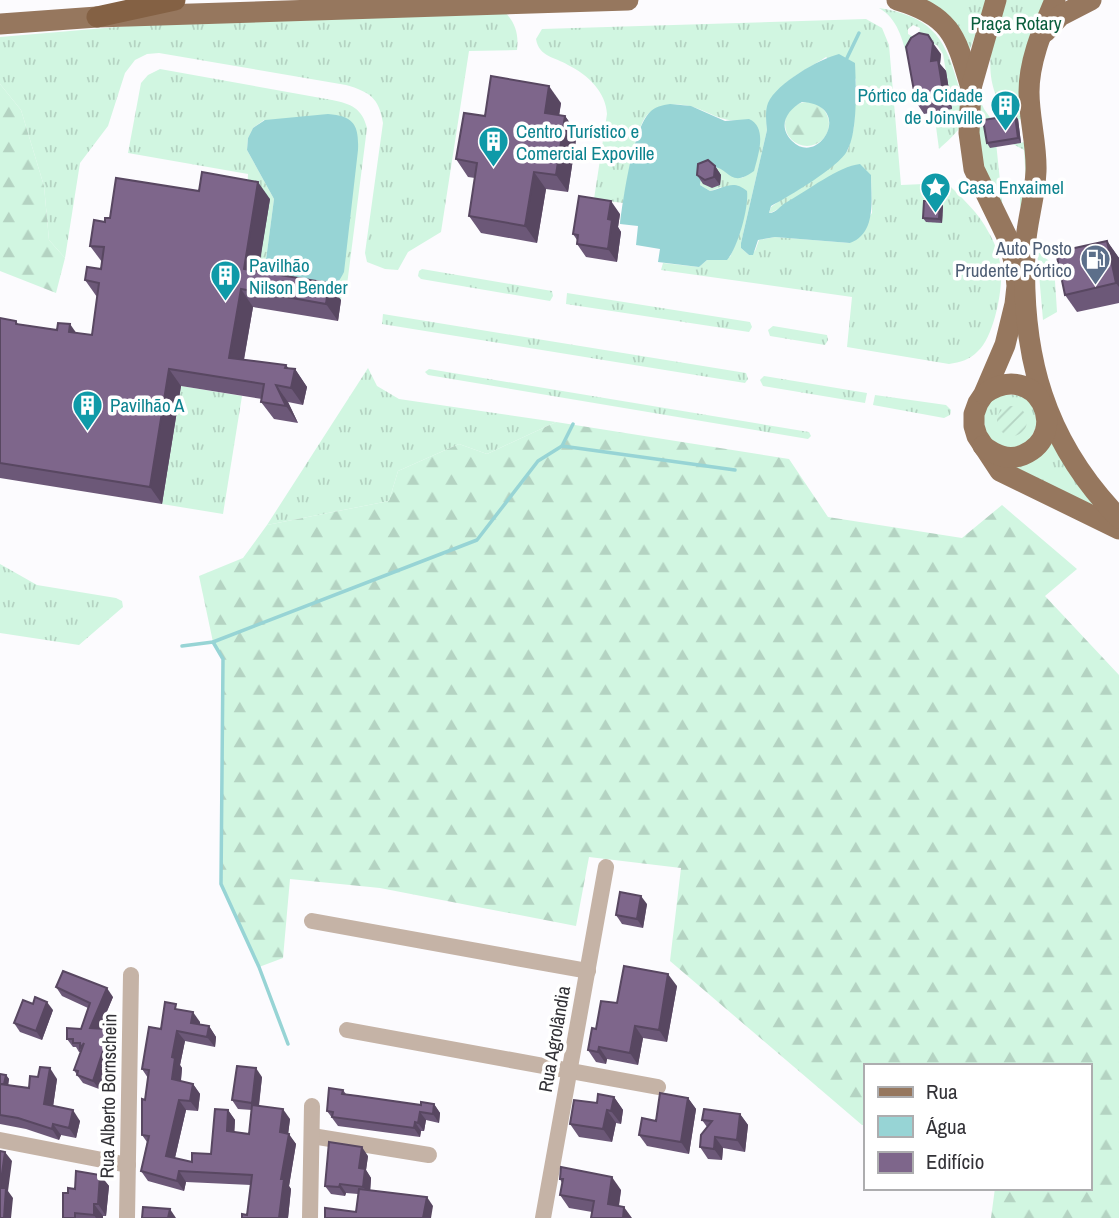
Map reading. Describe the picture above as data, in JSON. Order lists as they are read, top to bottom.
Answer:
{
  "streets": {
    "street": ["Rua Agrolândia", "Rua Alberto Bornschein"]
  },
  "parks": ["Praça Rotary"],
  "places": {
    "building": [
      "Pórtico da Cidade de Joinville",
      "Centro Turístico e Comercial Expoville",
      "Pavilhão Nilson Bender",
      "Pavilhão A"
    ],
    "place": ["Casa Enxaimel"],
    "fuel station": ["Auto Posto Prudente Pórtico"]
  },
  "legend": ["Rua", "Água", "Edifício"]
}
